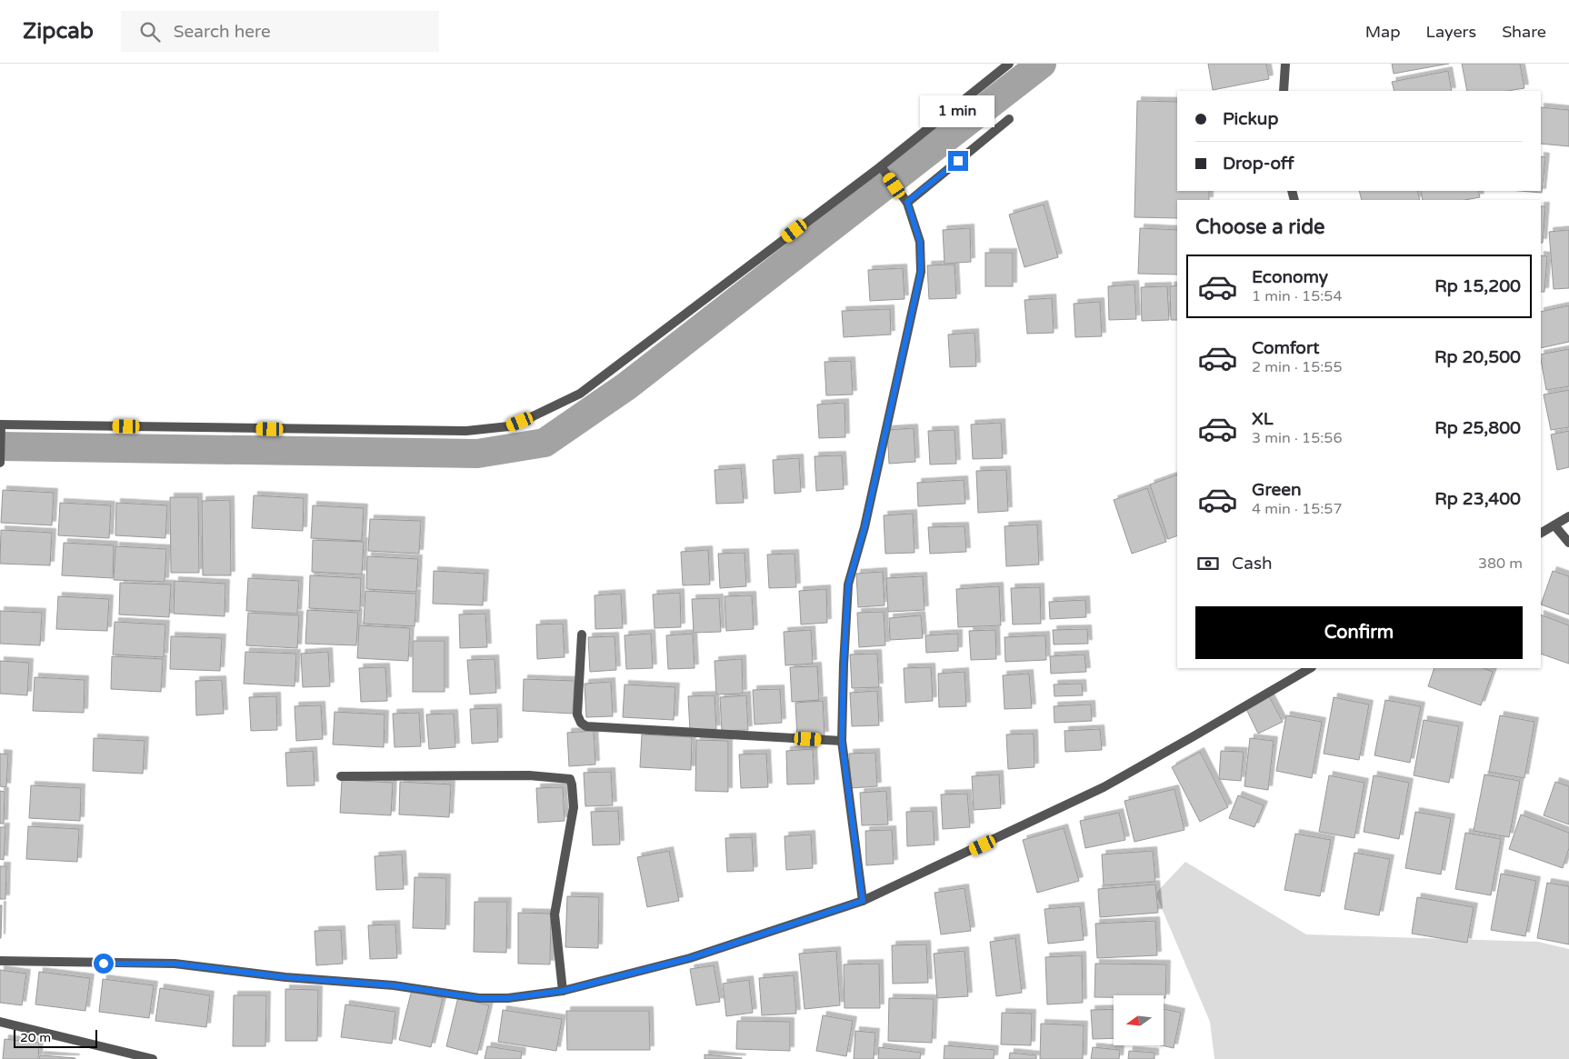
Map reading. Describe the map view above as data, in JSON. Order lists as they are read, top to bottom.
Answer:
{
  "scale_bar": "20 m",
  "north": "left",
  "page": {
    "header": "Zipcab",
    "search": "Search here",
    "nav": ["Map", "Layers", "Share"],
    "banner": ["Pickup", "Drop-off"],
    "bubble": "1 min",
    "heading": "Choose a ride",
    "list": [
      {
        "name": "Economy",
        "note": "1 min · 15:54",
        "value": "Rp 15,200"
      },
      {
        "name": "Comfort",
        "note": "2 min · 15:55",
        "value": "Rp 20,500"
      },
      {
        "name": "XL",
        "note": "3 min · 15:56",
        "value": "Rp 25,800"
      },
      {
        "name": "Green",
        "note": "4 min · 15:57",
        "value": "Rp 23,400"
      }
    ],
    "pay": ["Cash", "380 m"],
    "buttons": "Confirm",
    "scale": "20 m"
  }
}
